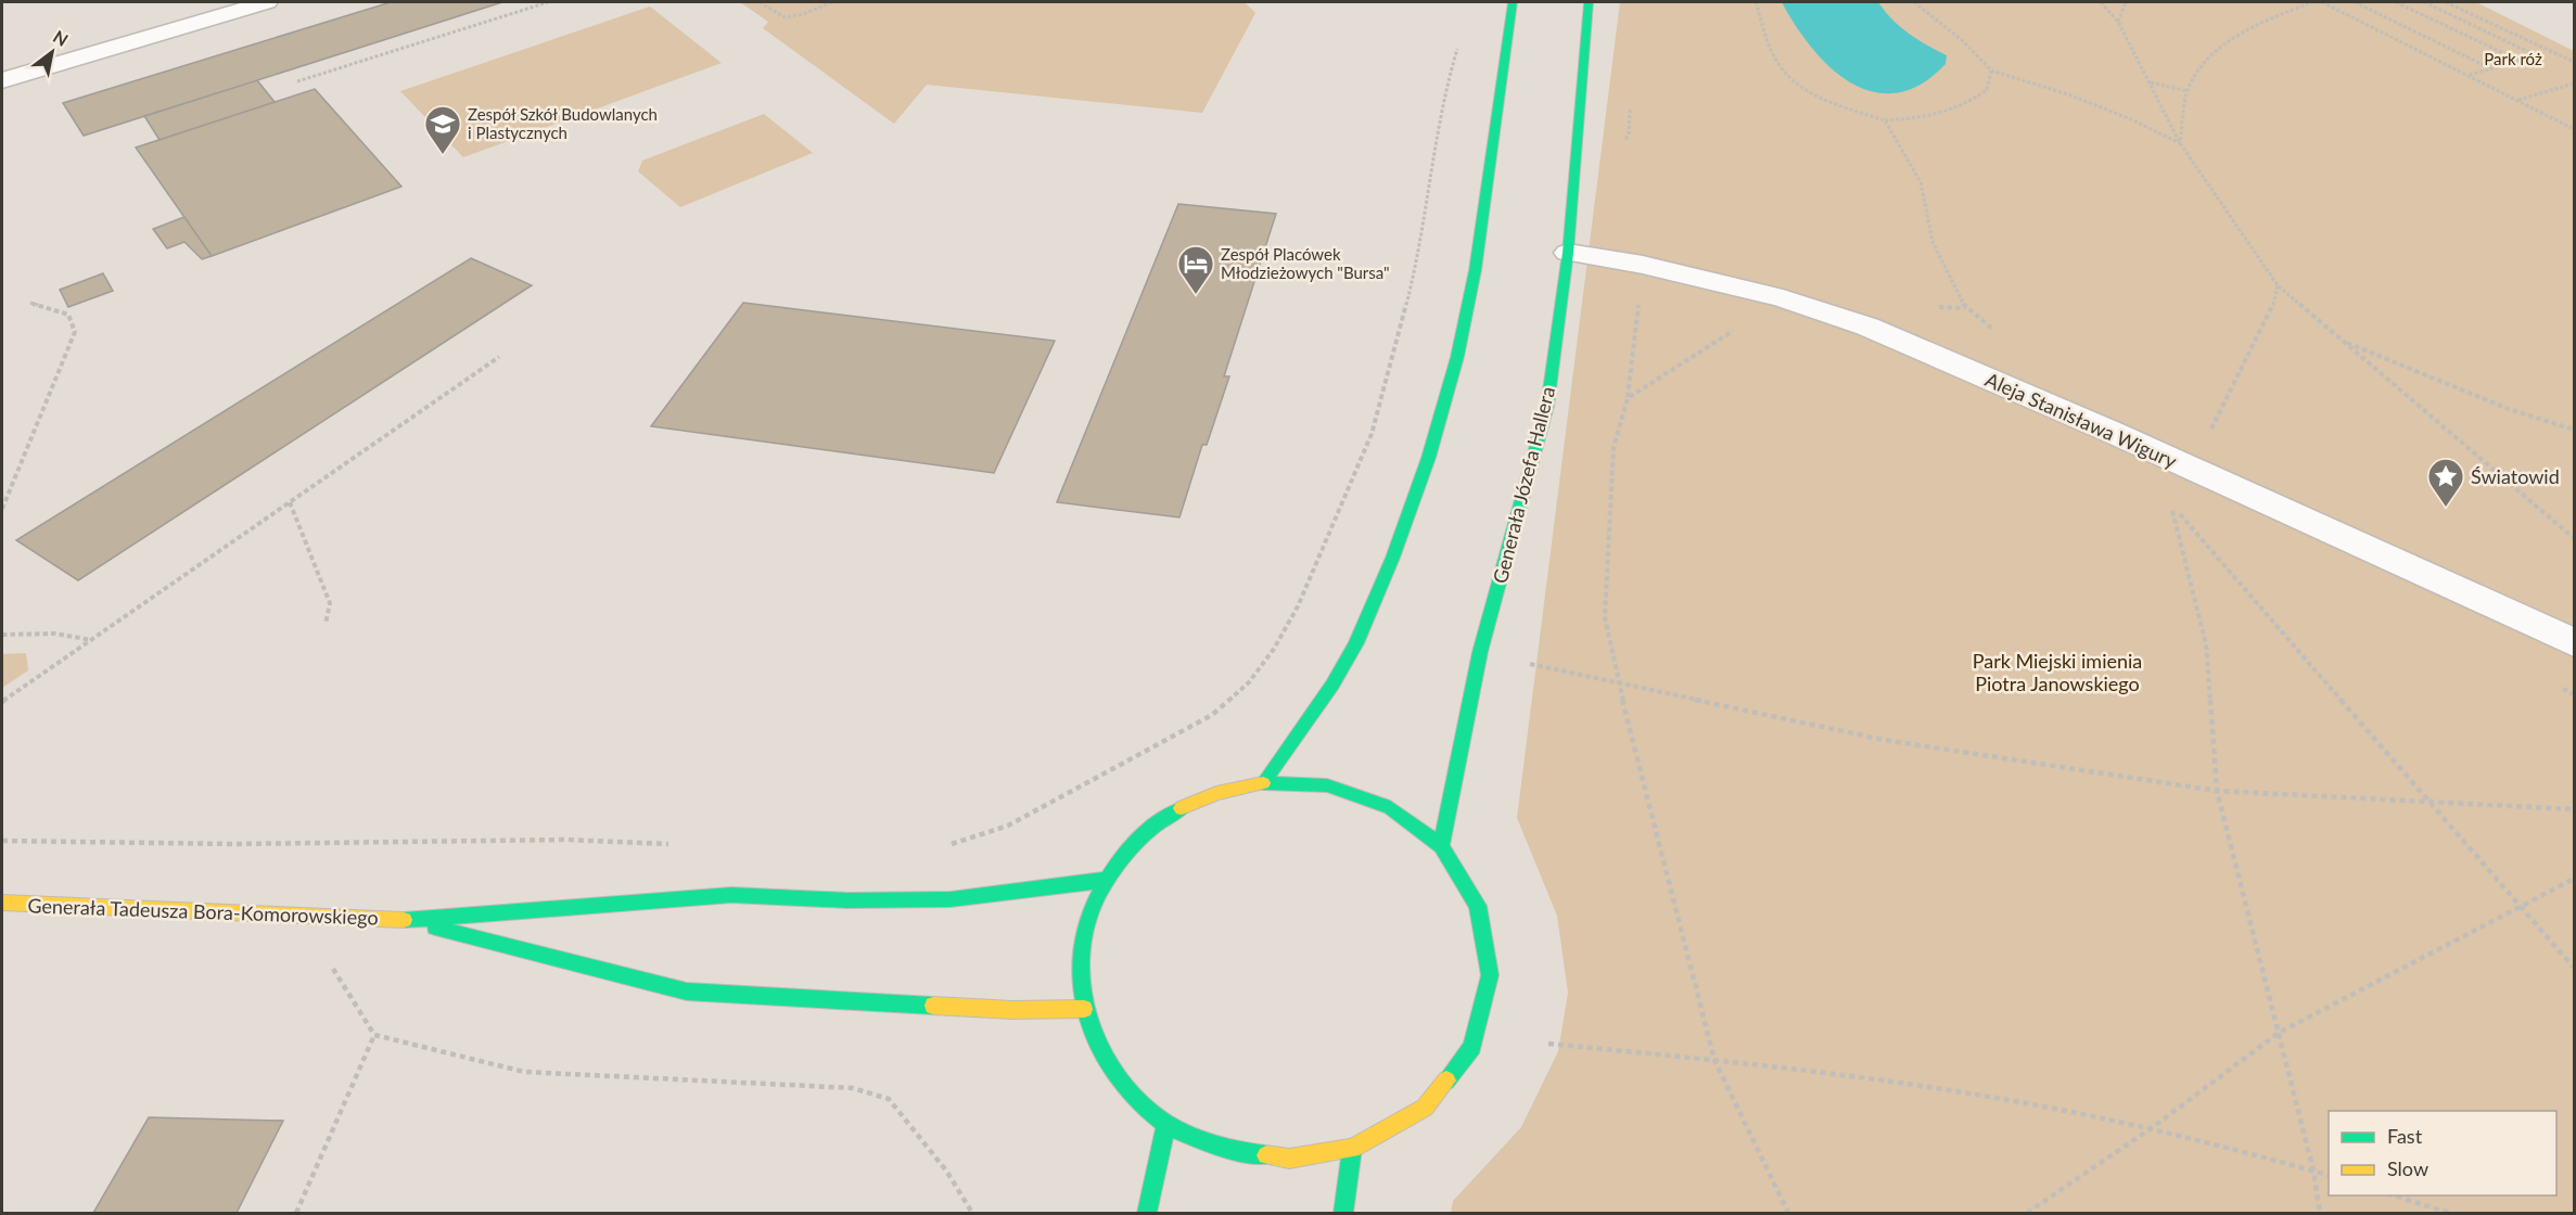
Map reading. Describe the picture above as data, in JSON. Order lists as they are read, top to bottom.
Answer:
{
  "streets": {
    "main road": ["Generała Józefa Hallera", "Generała Tadeusza Bora-Komorowskiego"],
    "street": ["Aleja Stanisława Wigury"]
  },
  "crossings": [
    ["Aleja Stanisława Wigury", "Generała Józefa Hallera"]
  ],
  "parks": ["Park róż", "Park Miejski imienia Piotra Janowskiego"],
  "places": {
    "school or university": ["Zespół Szkół Budowlanych i Plastycznych"],
    "hotel": ["Zespół Placówek Młodzieżowych \"Bursa\""],
    "place": ["Światowid"]
  },
  "legend": ["Fast", "Slow"],
  "north": "top right"
}
